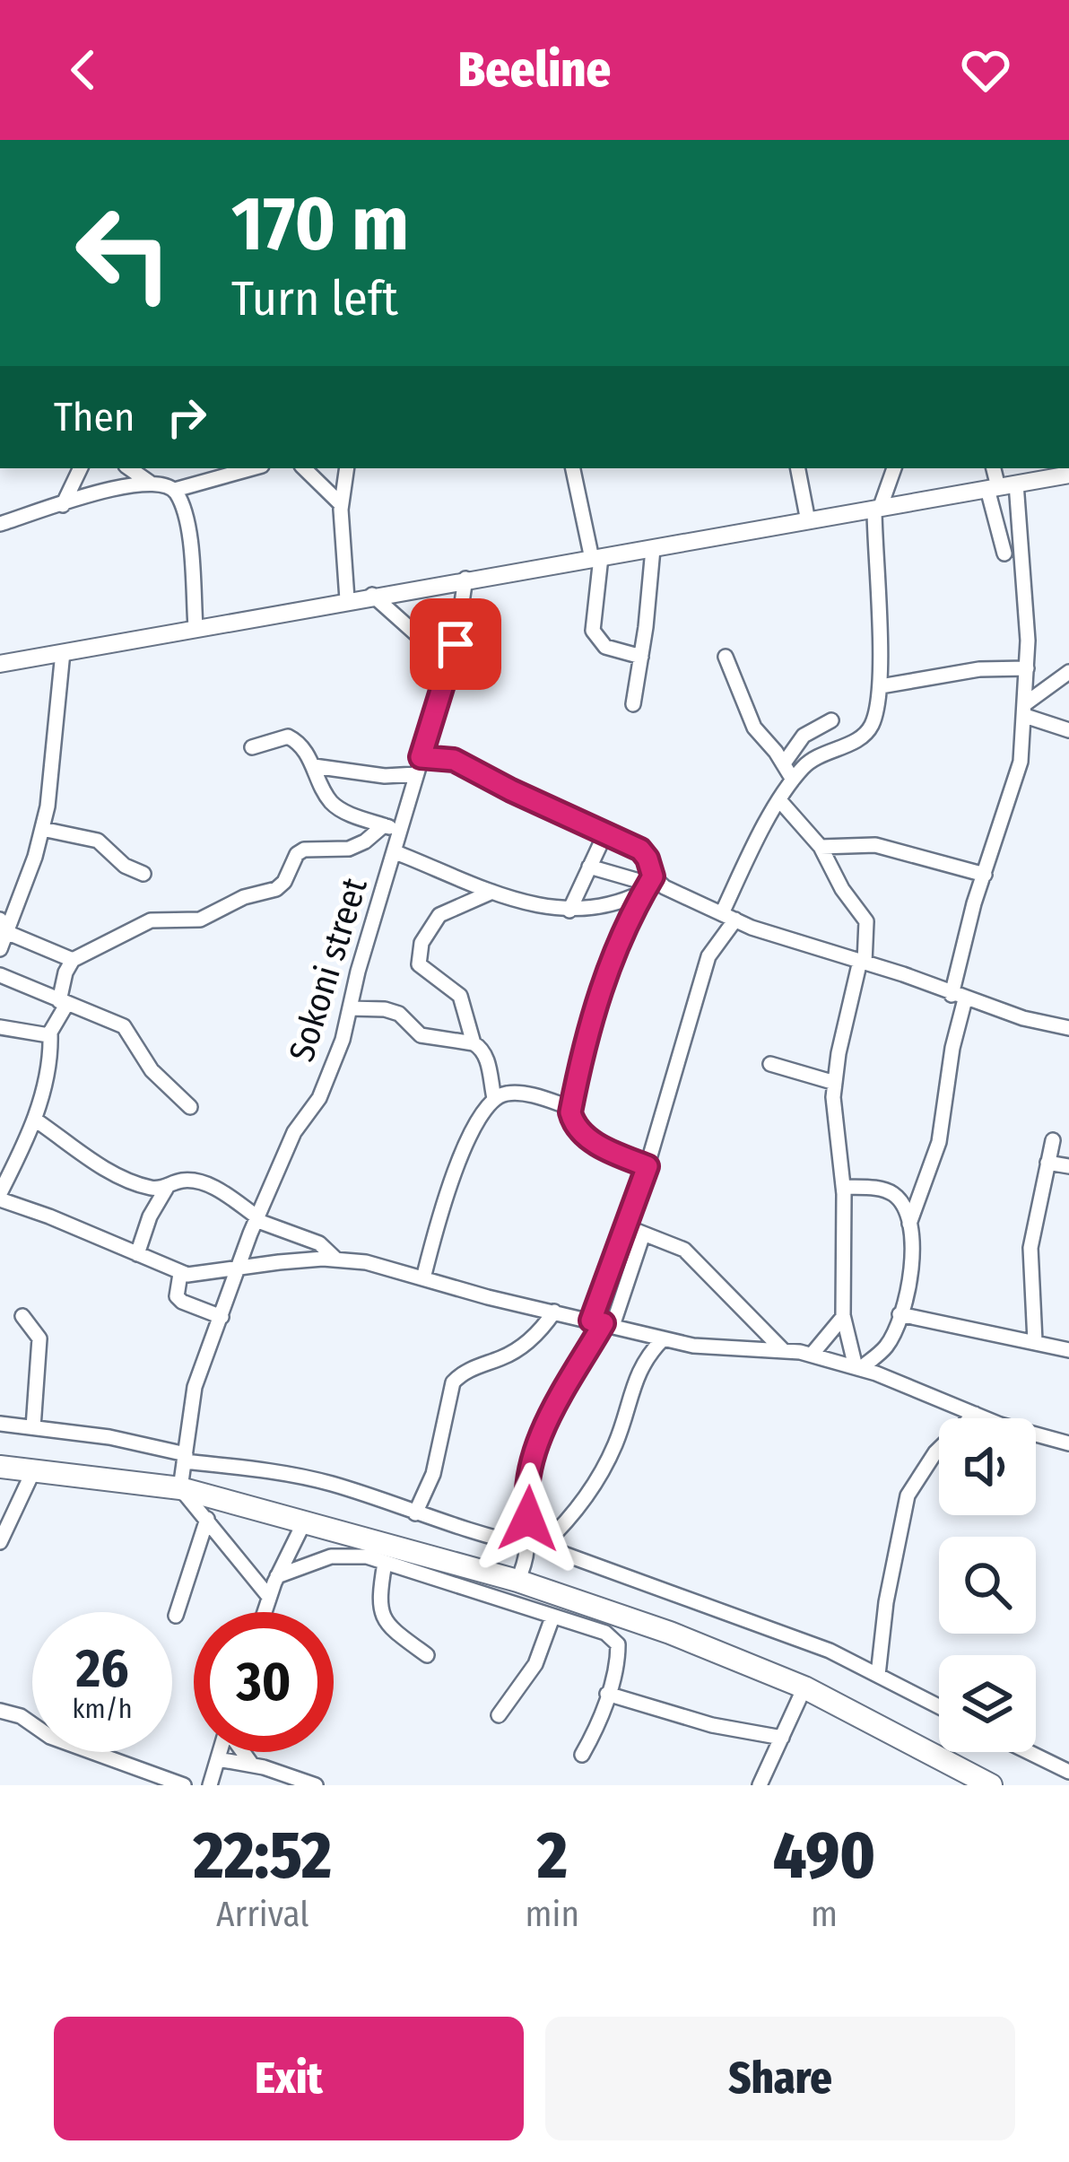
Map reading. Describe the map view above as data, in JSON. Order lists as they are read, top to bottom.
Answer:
{
  "streets": {
    "street": ["Sokoni street"]
  },
  "page": {
    "header": "Beeline",
    "turn": ["170 m", "Turn left"],
    "then": "Then",
    "speed": "26 km/h",
    "limit": "30",
    "eta": [
      "22:52",
      "Arrival",
      "2",
      "min",
      "490",
      "m"
    ],
    "buttons": ["Exit", "Share"]
  }
}
